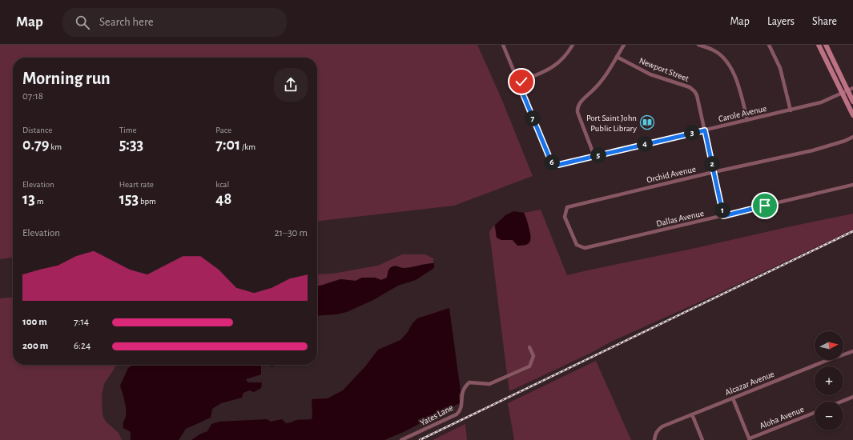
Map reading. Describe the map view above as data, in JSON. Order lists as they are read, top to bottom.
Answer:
{
  "streets": {
    "street": [
      "Newport Street",
      "Carole Avenue",
      "Orchid Avenue",
      "Dallas Avenue",
      "Alcazar Avenue",
      "Yates Lane",
      "Aloha Avenue"
    ]
  },
  "crossings": [
    ["Newport Street", "Carole Avenue"],
    ["Newport Street", "Orchid Avenue"],
    ["Newport Street", "Dallas Avenue"],
    ["Orchid Avenue", "Dallas Avenue"]
  ],
  "places": {
    "library": ["Port Saint John Public Library"]
  },
  "north": "right",
  "page": {
    "header": "Map",
    "search": "Search here",
    "nav": ["Map", "Layers", "Share"],
    "heading": ["Morning run", "07:18"],
    "pins": [
      "7",
      "3",
      "4",
      "5",
      "6",
      "2",
      "1"
    ],
    "stats": [
      ["Distance", "0.79 km"],
      ["Time", "5:33"],
      ["Pace", "7:01 /km"],
      ["Elevation", "13 m"],
      ["Heart rate", "153 bpm"],
      ["kcal", "48"]
    ],
    "chart": ["Elevation", "21–30 m"],
    "list": [
      {
        "name": "100 m",
        "note": "7:14"
      },
      {
        "name": "200 m",
        "note": "6:24"
      }
    ],
    "map_buttons": ["+", "−"]
  }
}
